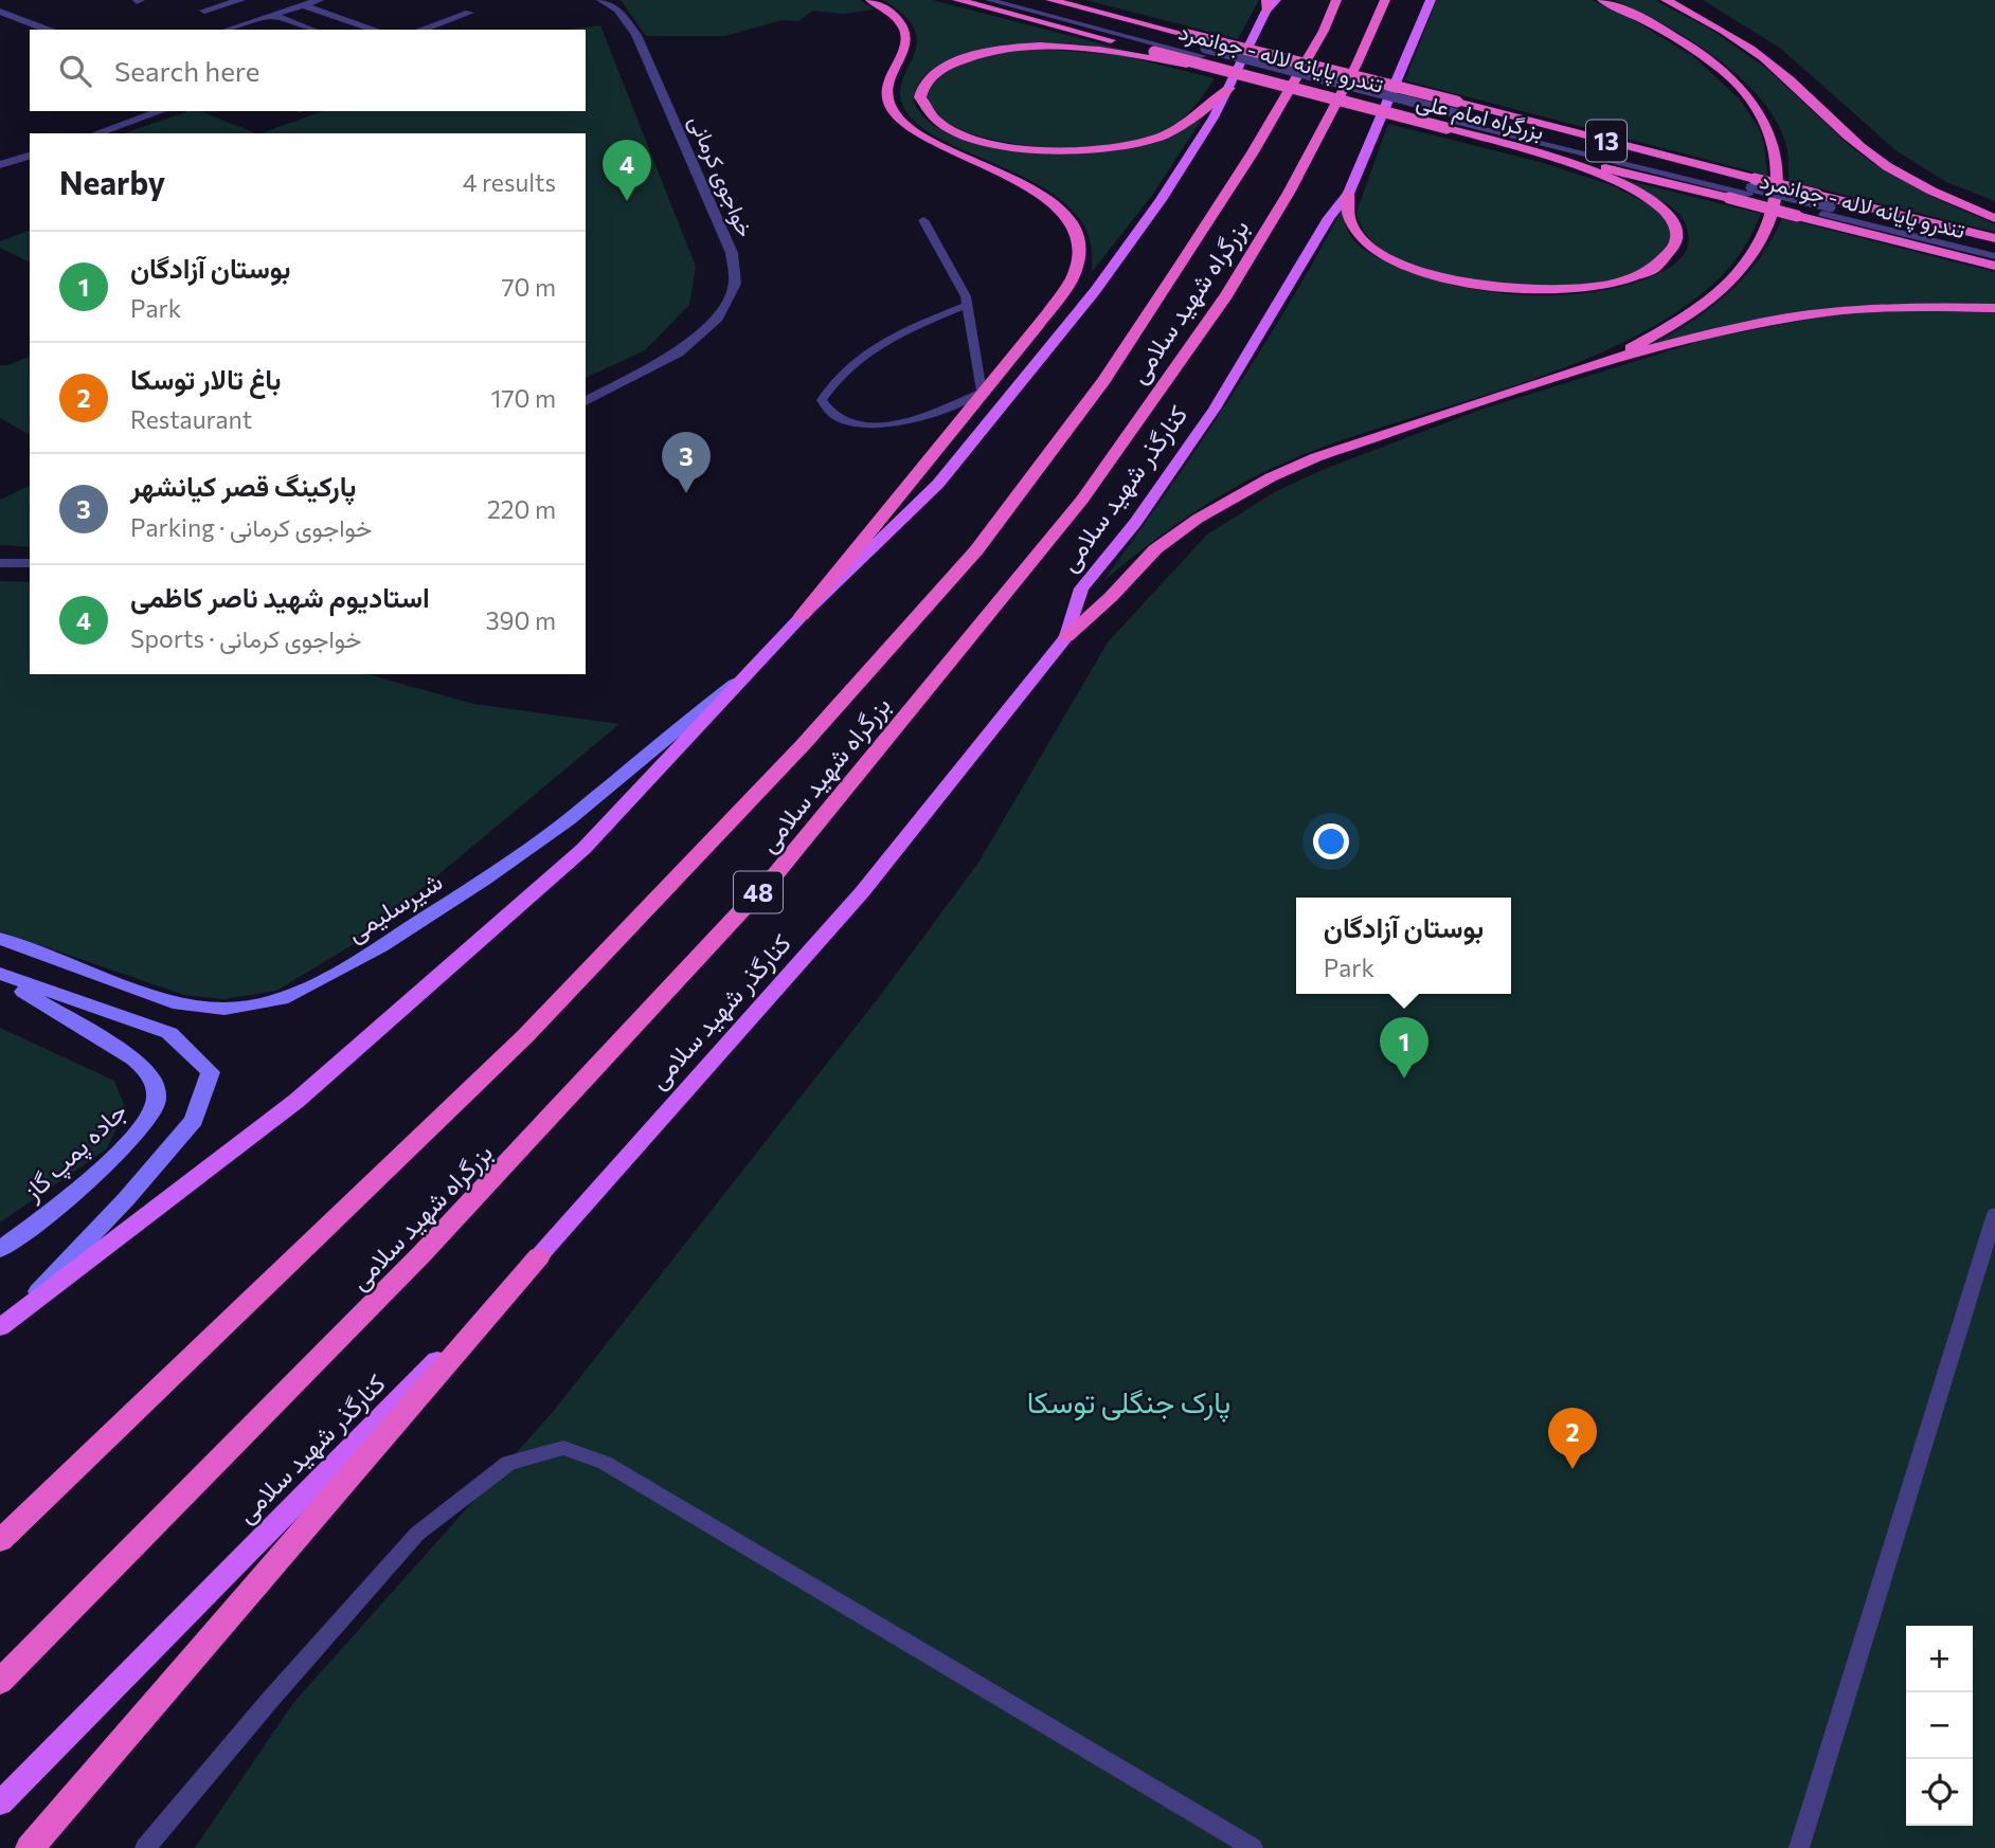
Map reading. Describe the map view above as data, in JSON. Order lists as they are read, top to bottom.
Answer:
{
  "streets": {
    "highway": [
      "بزرگراه امام علی",
      "13",
      "بزرگراه شهید سلامی",
      "48"
    ],
    "main road": ["کنارگذر شهید سلامی", "شیرسلیمی", "جاده پمپ گاز"],
    "street": ["خواجوی کرمانی"],
    "lane": ["تندرو پایانه لاله - جوانمرد"]
  },
  "crossings": [
    ["تندرو پایانه لاله - جوانمرد", "بزرگراه امام علی"]
  ],
  "parks": ["پارک جنگلی توسکا"],
  "page": {
    "search": "Search here",
    "heading": ["Nearby", "4 results"],
    "pins": [
      "4",
      "3",
      "1",
      "2"
    ],
    "list": [
      {
        "mark": "1",
        "name": "بوستان آزادگان",
        "note": "Park",
        "value": "70 m"
      },
      {
        "mark": "2",
        "name": "باغ تالار توسکا",
        "note": "Restaurant",
        "value": "170 m"
      },
      {
        "mark": "3",
        "name": "پارکینگ قصر کیانشهر",
        "note": "Parking · خواجوی کرمانی",
        "value": "220 m"
      },
      {
        "mark": "4",
        "name": "استادیوم شهید ناصر کاظمی",
        "note": "Sports · خواجوی کرمانی",
        "value": "390 m"
      }
    ],
    "popup": ["بوستان آزادگان", "Park"],
    "map_buttons": ["+", "−"]
  }
}
